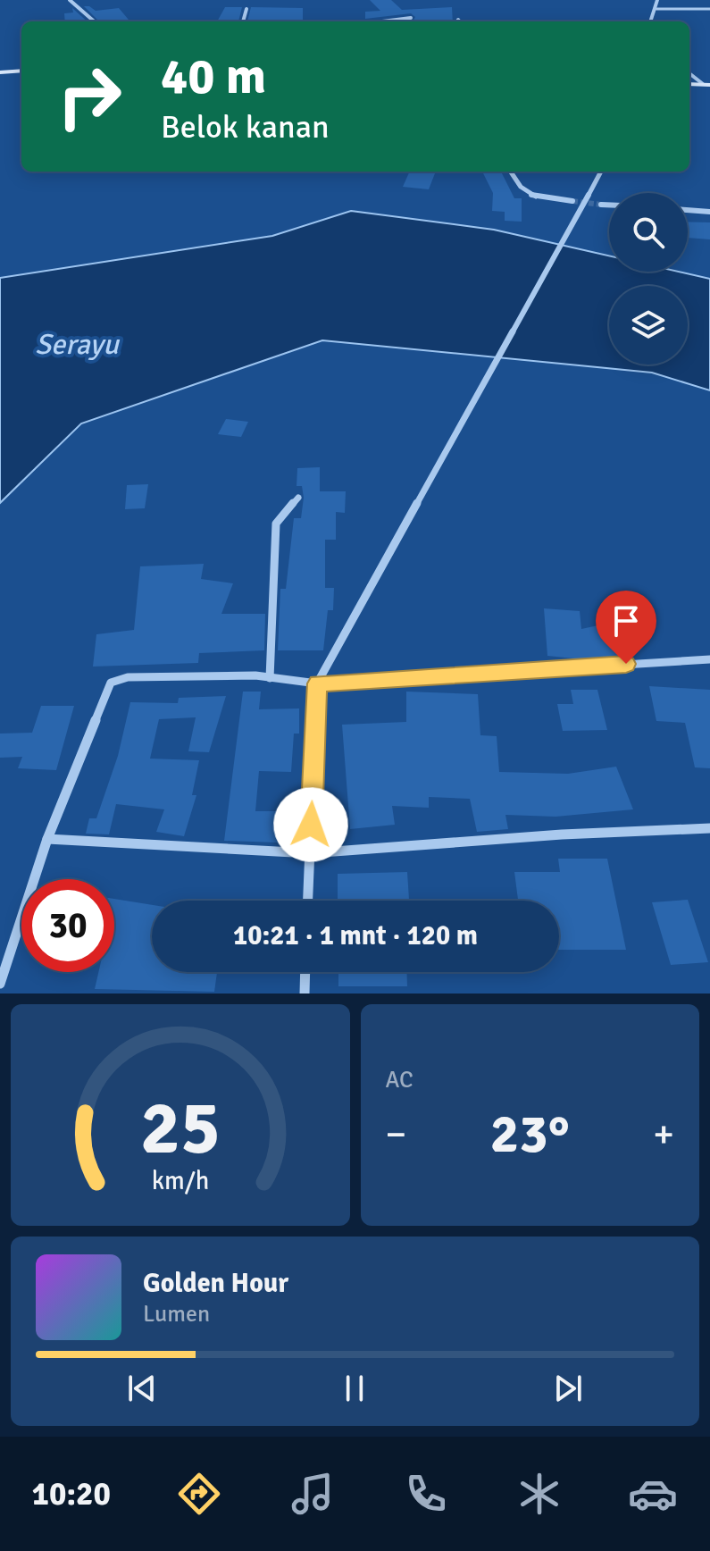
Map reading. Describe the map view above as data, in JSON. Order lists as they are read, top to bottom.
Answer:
{
  "water": ["Serayu"],
  "page": {
    "turn": ["40 m", "Belok kanan"],
    "limit": "30",
    "trip": "10:21 · 1 mnt · 120 m",
    "tile": "AC",
    "heat": ["−", "23°", "+"],
    "song": ["Golden Hour", "Lumen"],
    "tabs": "10:20",
    "gauge": ["25", "km/h"]
  }
}
